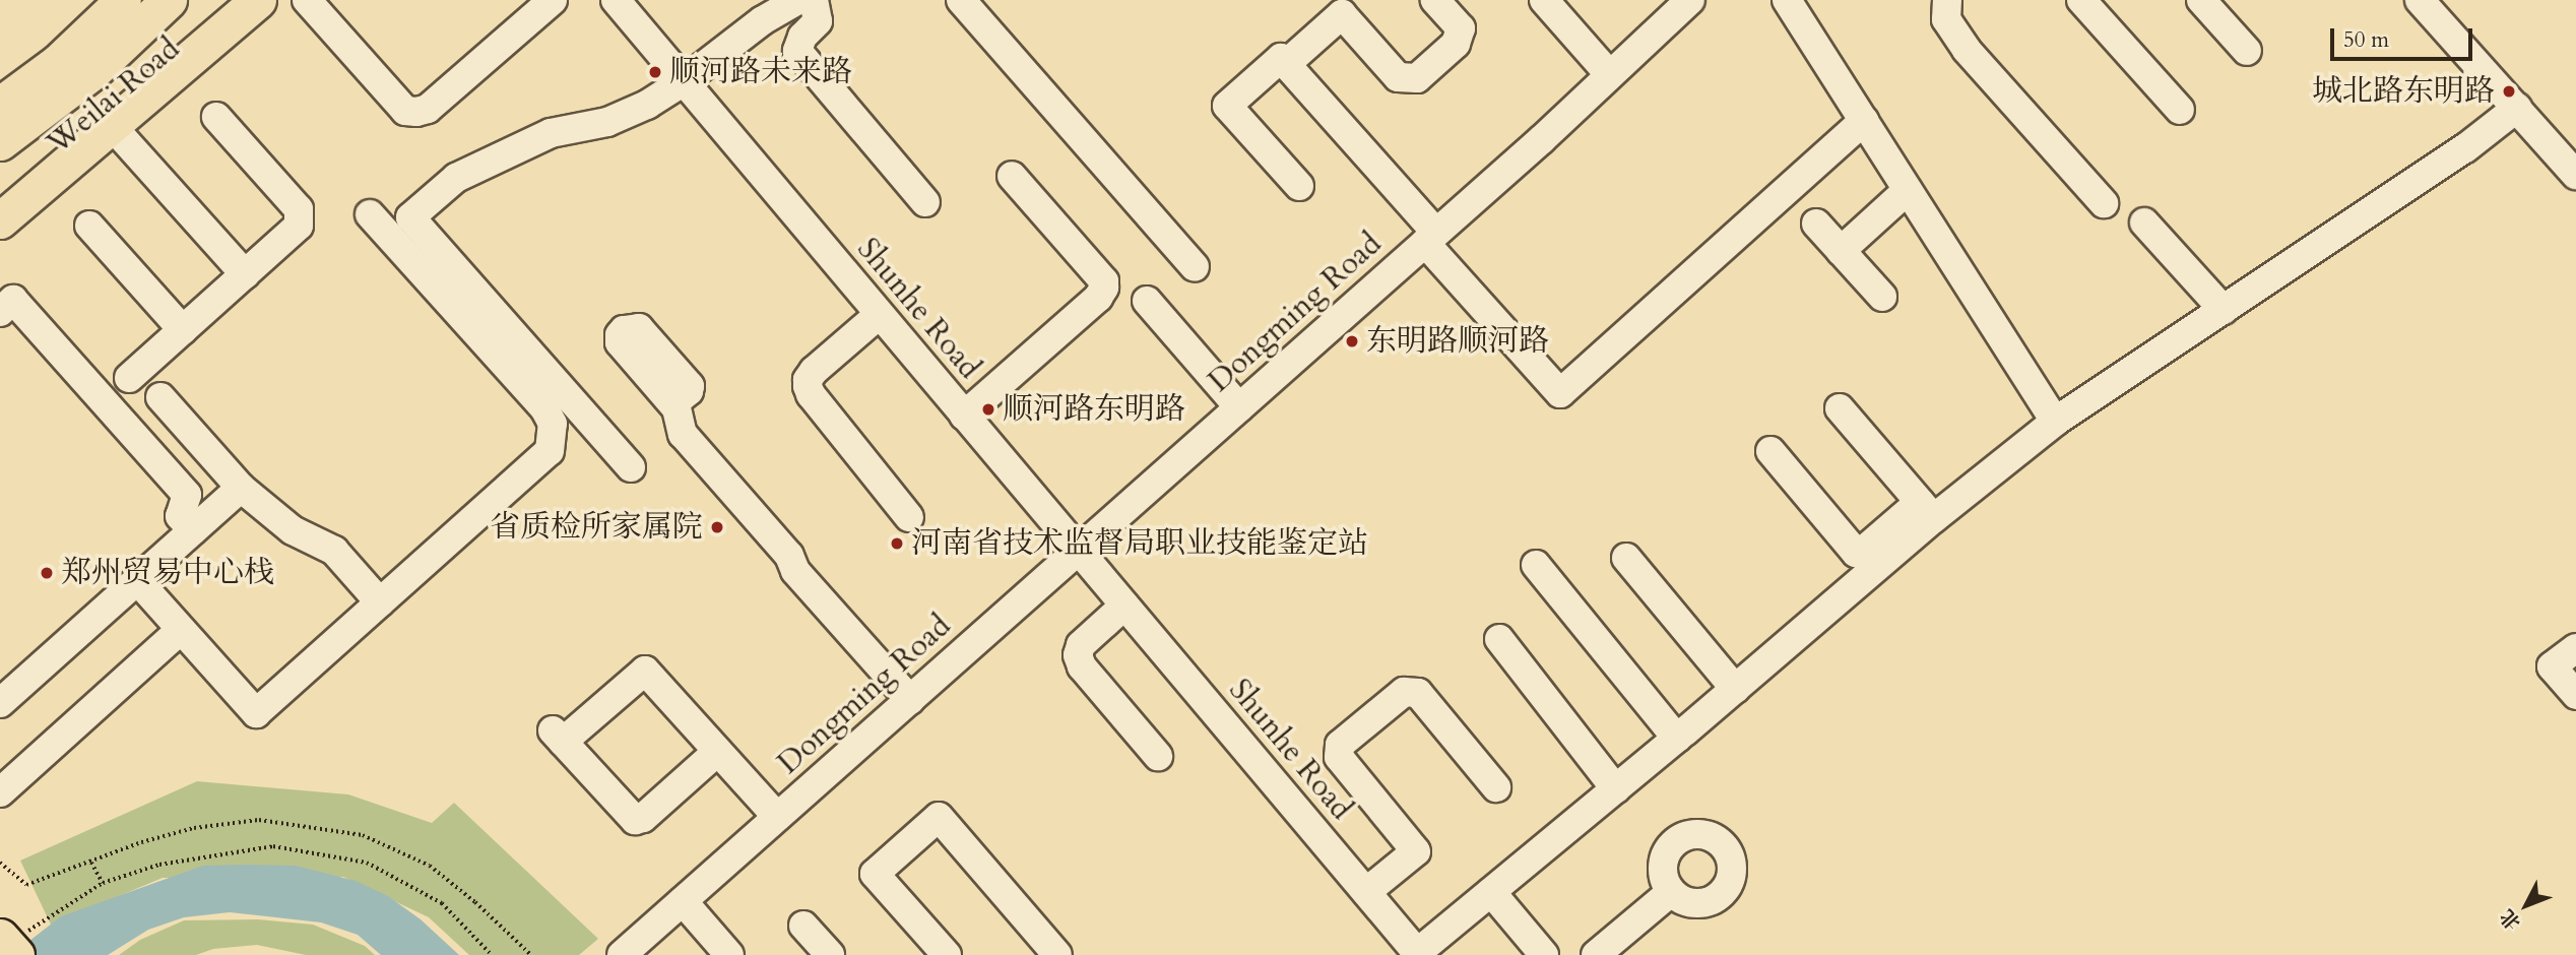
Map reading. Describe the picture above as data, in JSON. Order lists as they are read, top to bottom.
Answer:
{
  "streets": {
    "main road": ["Weilai Road"],
    "street": ["Shunhe Road", "Dongming Road"]
  },
  "crossings": [
    ["Shunhe Road", "Dongming Road"]
  ],
  "places": [
    "顺河路未来路",
    "城北路东明路",
    "东明路顺河路",
    "顺河路东明路",
    "省质检所家属院",
    "河南省技术监督局职业技能鉴定站",
    "郑州贸易中心栈"
  ],
  "scale_bar": "50 m",
  "north": "bottom left"
}
